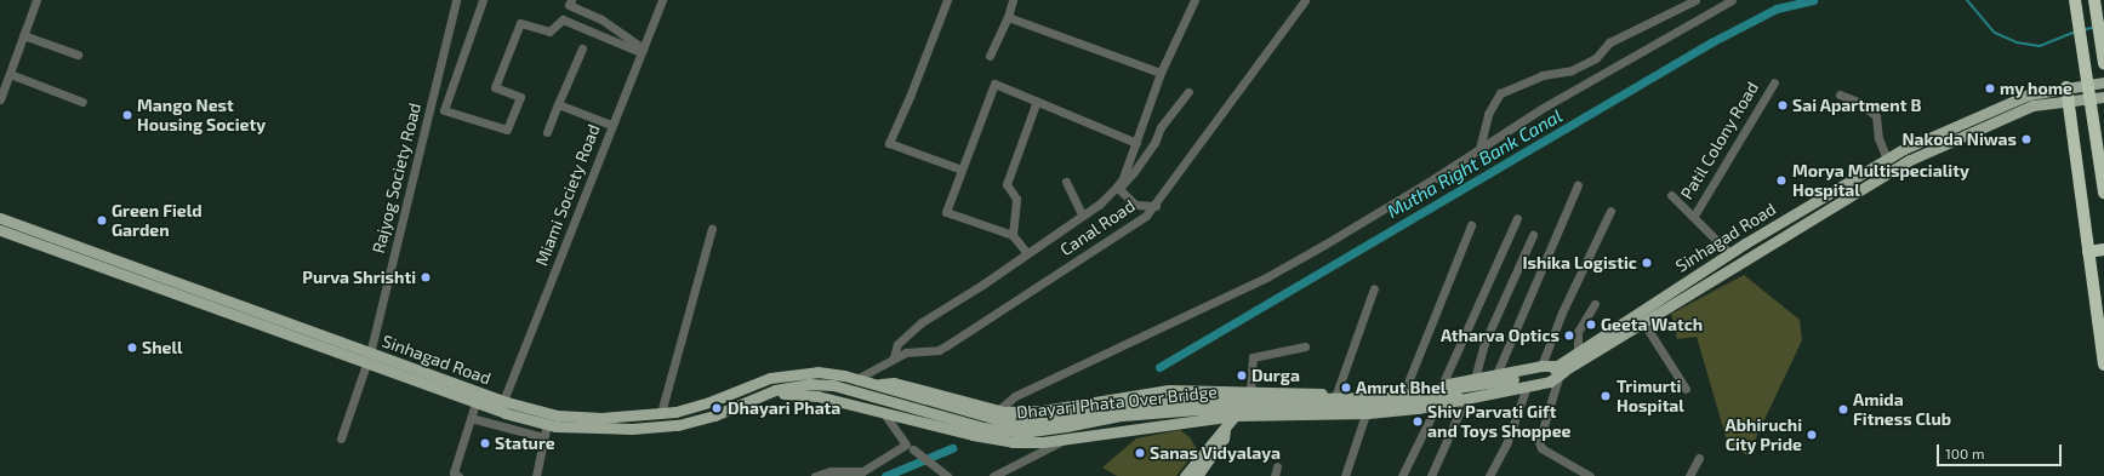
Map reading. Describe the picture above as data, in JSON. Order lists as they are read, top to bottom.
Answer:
{
  "streets": {
    "main road": ["Sinhagad Road", "Dhayari Phata Over Bridge"],
    "street": [
      "Patil Colony Road",
      "Rajyog Society Road",
      "Miami Society Road",
      "Canal Road"
    ]
  },
  "crossings": [
    ["Patil Colony Road", "Sinhagad Road"],
    ["Rajyog Society Road", "Sinhagad Road"],
    ["Miami Society Road", "Sinhagad Road"],
    ["Canal Road", "Sinhagad Road"],
    ["Sinhagad Road", "Dhayari Phata Over Bridge"]
  ],
  "water": ["Mutha Right Bank Canal"],
  "places": [
    "my home",
    "Sai Apartment B",
    "Mango Nest Housing Society",
    "Nakoda Niwas",
    "Morya Multispeciality Hospital",
    "Green Field Garden",
    "Ishika Logistic",
    "Purva Shrishti",
    "Geeta Watch",
    "Atharva Optics",
    "Shell",
    "Durga",
    "Amrut Bhel",
    "Trimurti Hospital",
    "Dhayari Phata",
    "Amida Fitness Club",
    "Shiv Parvati Gift and Toys Shoppee",
    "Abhiruchi City Pride",
    "Stature",
    "Sanas Vidyalaya"
  ],
  "scale_bar": "100 m"
}
